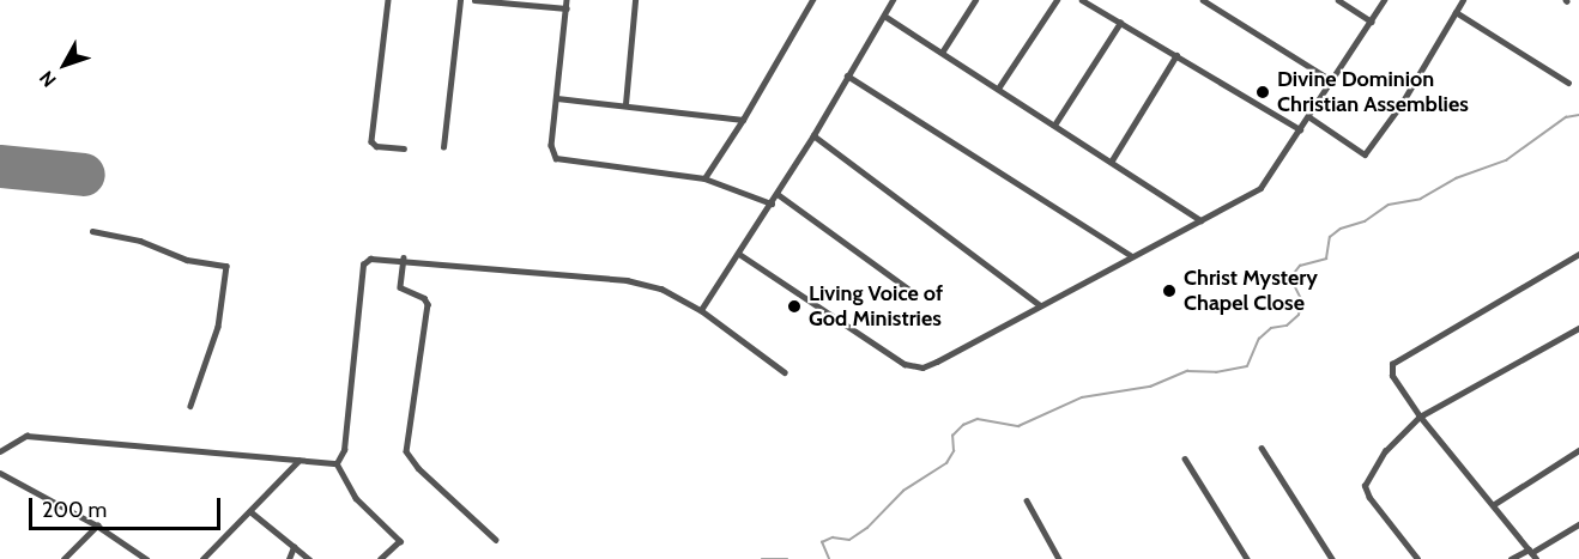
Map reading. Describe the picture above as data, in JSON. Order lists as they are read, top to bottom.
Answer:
{
  "places": ["Divine Dominion Christian Assemblies", "Christ Mystery Chapel Close", "Living Voice of God Ministries"],
  "scale_bar": "200 m",
  "north": "bottom left"
}
